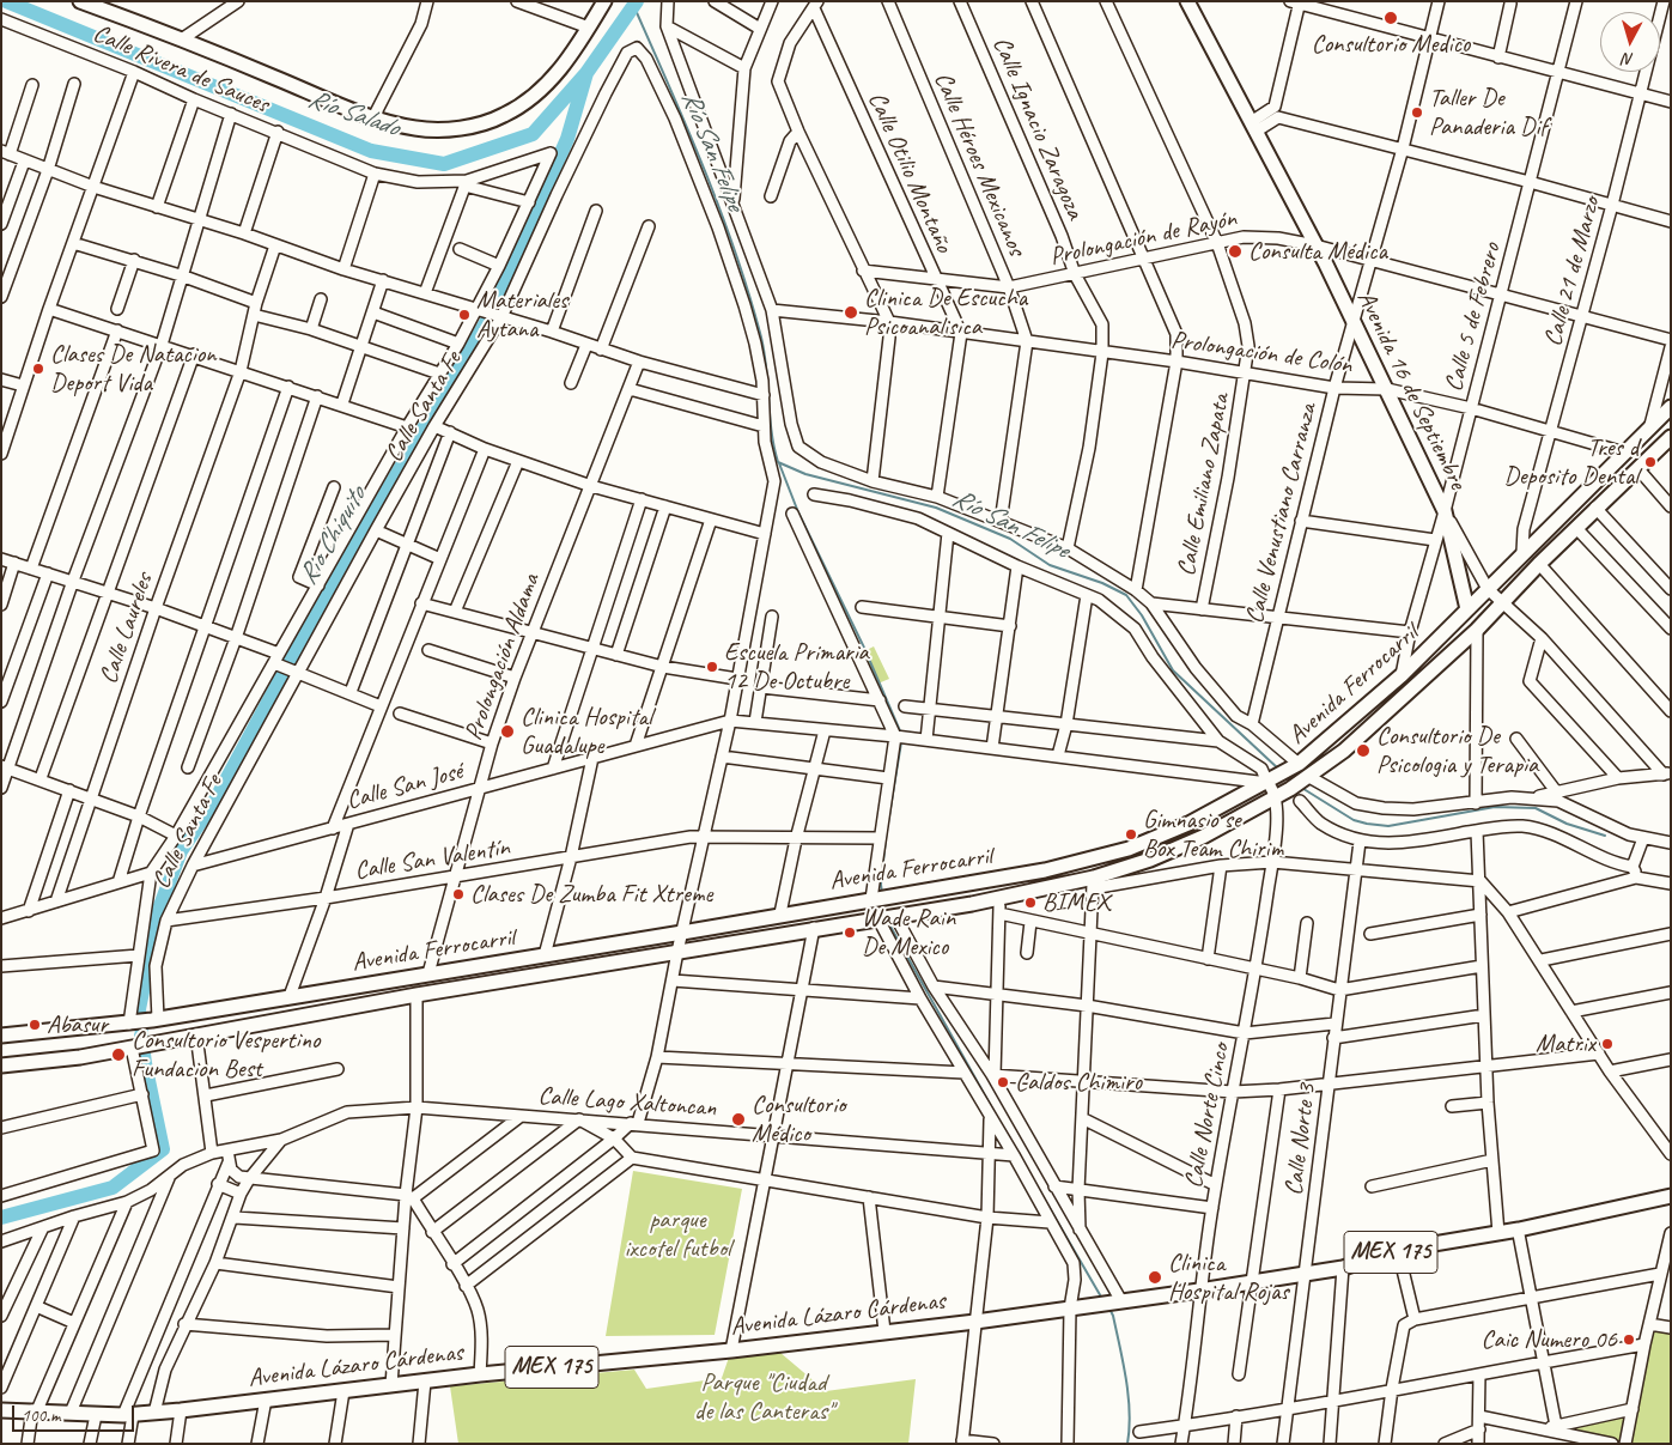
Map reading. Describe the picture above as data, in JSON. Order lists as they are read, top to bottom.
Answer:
{
  "streets": {
    "main road": [
      "Avenida 16 de Septiembre",
      "Avenida Ferrocarril",
      "MEX 175",
      "Avenida Lázaro Cárdenas"
    ],
    "street": [
      "Calle Rivera de Sauces",
      "Calle Ignacio Zaragoza",
      "Calle Héroes Mexicanos",
      "Calle Otilio Montaño",
      "Prolongación de Rayón",
      "Calle 21 de Marzo",
      "Calle 5 de Febrero",
      "Prolongación de Colón",
      "Calle Santa Fe",
      "Calle Emiliano Zapata",
      "Calle Venustiano Carranza",
      "Calle Laureles",
      "Prolongación Aldama",
      "Calle San José",
      "Calle San Valentín",
      "Calle Lago Xaltoncan",
      "Calle Norte Cinco",
      "Calle Norte 3"
    ]
  },
  "crossings": [
    ["Calle Ignacio Zaragoza", "Prolongación de Rayón"],
    ["Calle Ignacio Zaragoza", "Prolongación de Colón"],
    ["Calle Héroes Mexicanos", "Prolongación de Rayón"],
    ["Calle Héroes Mexicanos", "Prolongación de Colón"],
    ["Calle Otilio Montaño", "Prolongación de Rayón"],
    ["Calle Otilio Montaño", "Prolongación de Colón"],
    ["Prolongación de Rayón", "Calle 21 de Marzo"],
    ["Prolongación de Rayón", "Calle 5 de Febrero"],
    ["Prolongación de Rayón", "Avenida 16 de Septiembre"],
    ["Prolongación de Rayón", "Calle Emiliano Zapata"],
    ["Prolongación de Rayón", "Calle Venustiano Carranza"],
    ["Calle 21 de Marzo", "Prolongación de Colón"],
    ["Calle 21 de Marzo", "Avenida Ferrocarril"],
    ["Calle 5 de Febrero", "Prolongación de Colón"],
    ["Calle 5 de Febrero", "Avenida 16 de Septiembre"],
    ["Calle 5 de Febrero", "Avenida Ferrocarril"],
    ["Prolongación de Colón", "Avenida 16 de Septiembre"],
    ["Prolongación de Colón", "Calle Emiliano Zapata"],
    ["Prolongación de Colón", "Calle Venustiano Carranza"],
    ["Prolongación de Colón", "Avenida Ferrocarril"],
    ["Avenida 16 de Septiembre", "Calle Venustiano Carranza"],
    ["Avenida 16 de Septiembre", "Avenida Ferrocarril"],
    ["Calle Santa Fe", "Avenida Ferrocarril"],
    ["Calle Santa Fe", "Calle San José"],
    ["Calle Santa Fe", "Calle San Valentín"],
    ["Prolongación Aldama", "Avenida Ferrocarril"],
    ["Prolongación Aldama", "Calle San José"],
    ["Prolongación Aldama", "Calle San Valentín"],
    ["Avenida Ferrocarril", "Calle San José"],
    ["Avenida Ferrocarril", "Calle Norte Cinco"],
    ["Calle Norte Cinco", "Avenida Lázaro Cárdenas"],
    ["Calle Norte 3", "Avenida Lázaro Cárdenas"]
  ],
  "water": ["Río Salado", "Río San Felipe", "Rio Chiquito"],
  "parks": ["parque ixcotel futbol", "Parque \"Ciudad de las Canteras\""],
  "places": [
    "Consultorio Medico",
    "Taller De Panaderia Dif",
    "Consulta Médica",
    "Clinica De Escucha Psicoanalisica",
    "Materiales Aytana",
    "Clases De Natacion Deport Vida",
    "Tres d Deposito Dental",
    "Escuela Primaria 12 De Octubre",
    "Clinica Hospital Guadalupe",
    "Consultorio De Psicologia y Terapia",
    "Gimnasio se Box Team Chirim",
    "Clases De Zumba Fit Xtreme",
    "BIMEX",
    "Wade Rain De Mexico",
    "Abasur",
    "Matrix",
    "Consultorio Vespertino Fundacion Best",
    "Caldos Chimiro",
    "Consultorio Médico",
    "Clinica Hospital Rojas",
    "Caic Numero 06"
  ],
  "scale_bar": "100 m",
  "north": "bottom"
}
